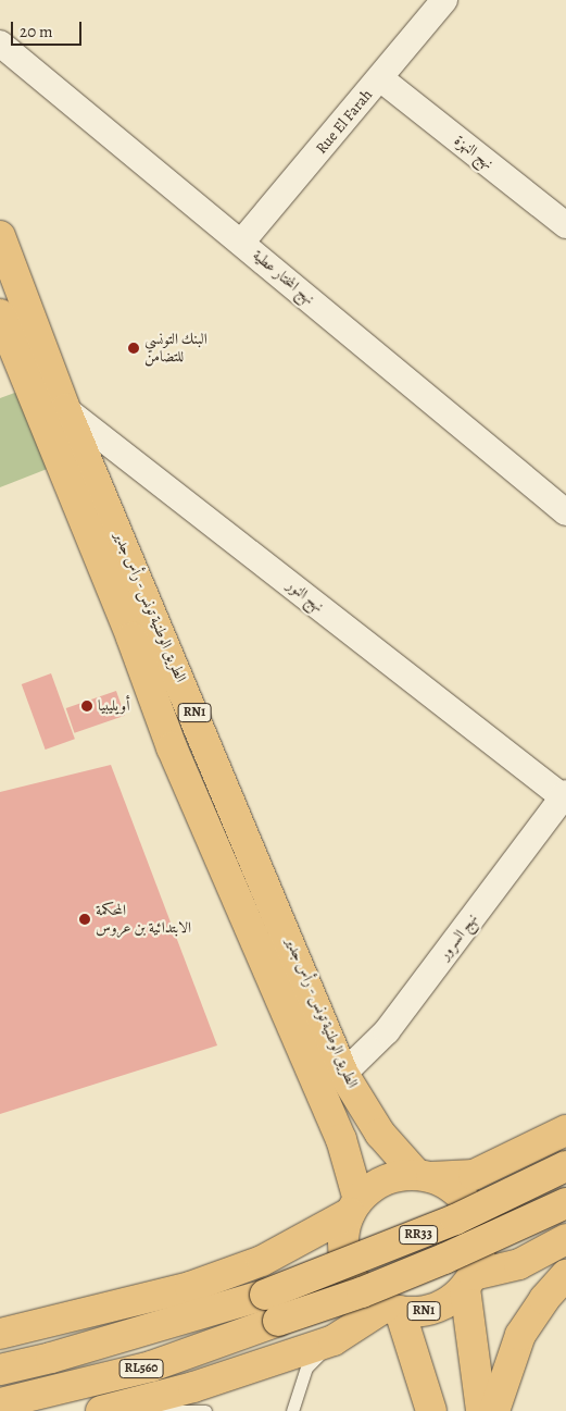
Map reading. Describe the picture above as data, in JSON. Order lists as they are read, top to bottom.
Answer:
{
  "streets": {
    "main road": [
      "الطريق الوطنية تونس - رأس جدير",
      "RN1",
      "RR33",
      "RL560"
    ],
    "street": [
      "Rue El Farah",
      "نهج النهزة",
      "نهج المختار عطية",
      "نهج النور",
      "نهج السرور"
    ]
  },
  "crossings": [
    ["Rue El Farah", "نهج النهزة"],
    ["Rue El Farah", "نهج المختار عطية"],
    ["نهج النور", "الطريق الوطنية تونس - رأس جدير"],
    ["نهج النور", "نهج السرور"],
    ["الطريق الوطنية تونس - رأس جدير", "RN1"],
    ["الطريق الوطنية تونس - رأس جدير", "نهج السرور"],
    ["RR33", "RL560"]
  ],
  "places": ["البنك التونسي للتضامن", "أويليبيا", "المحكمة الابتدائية بن عروس"],
  "scale_bar": "20 m"
}
